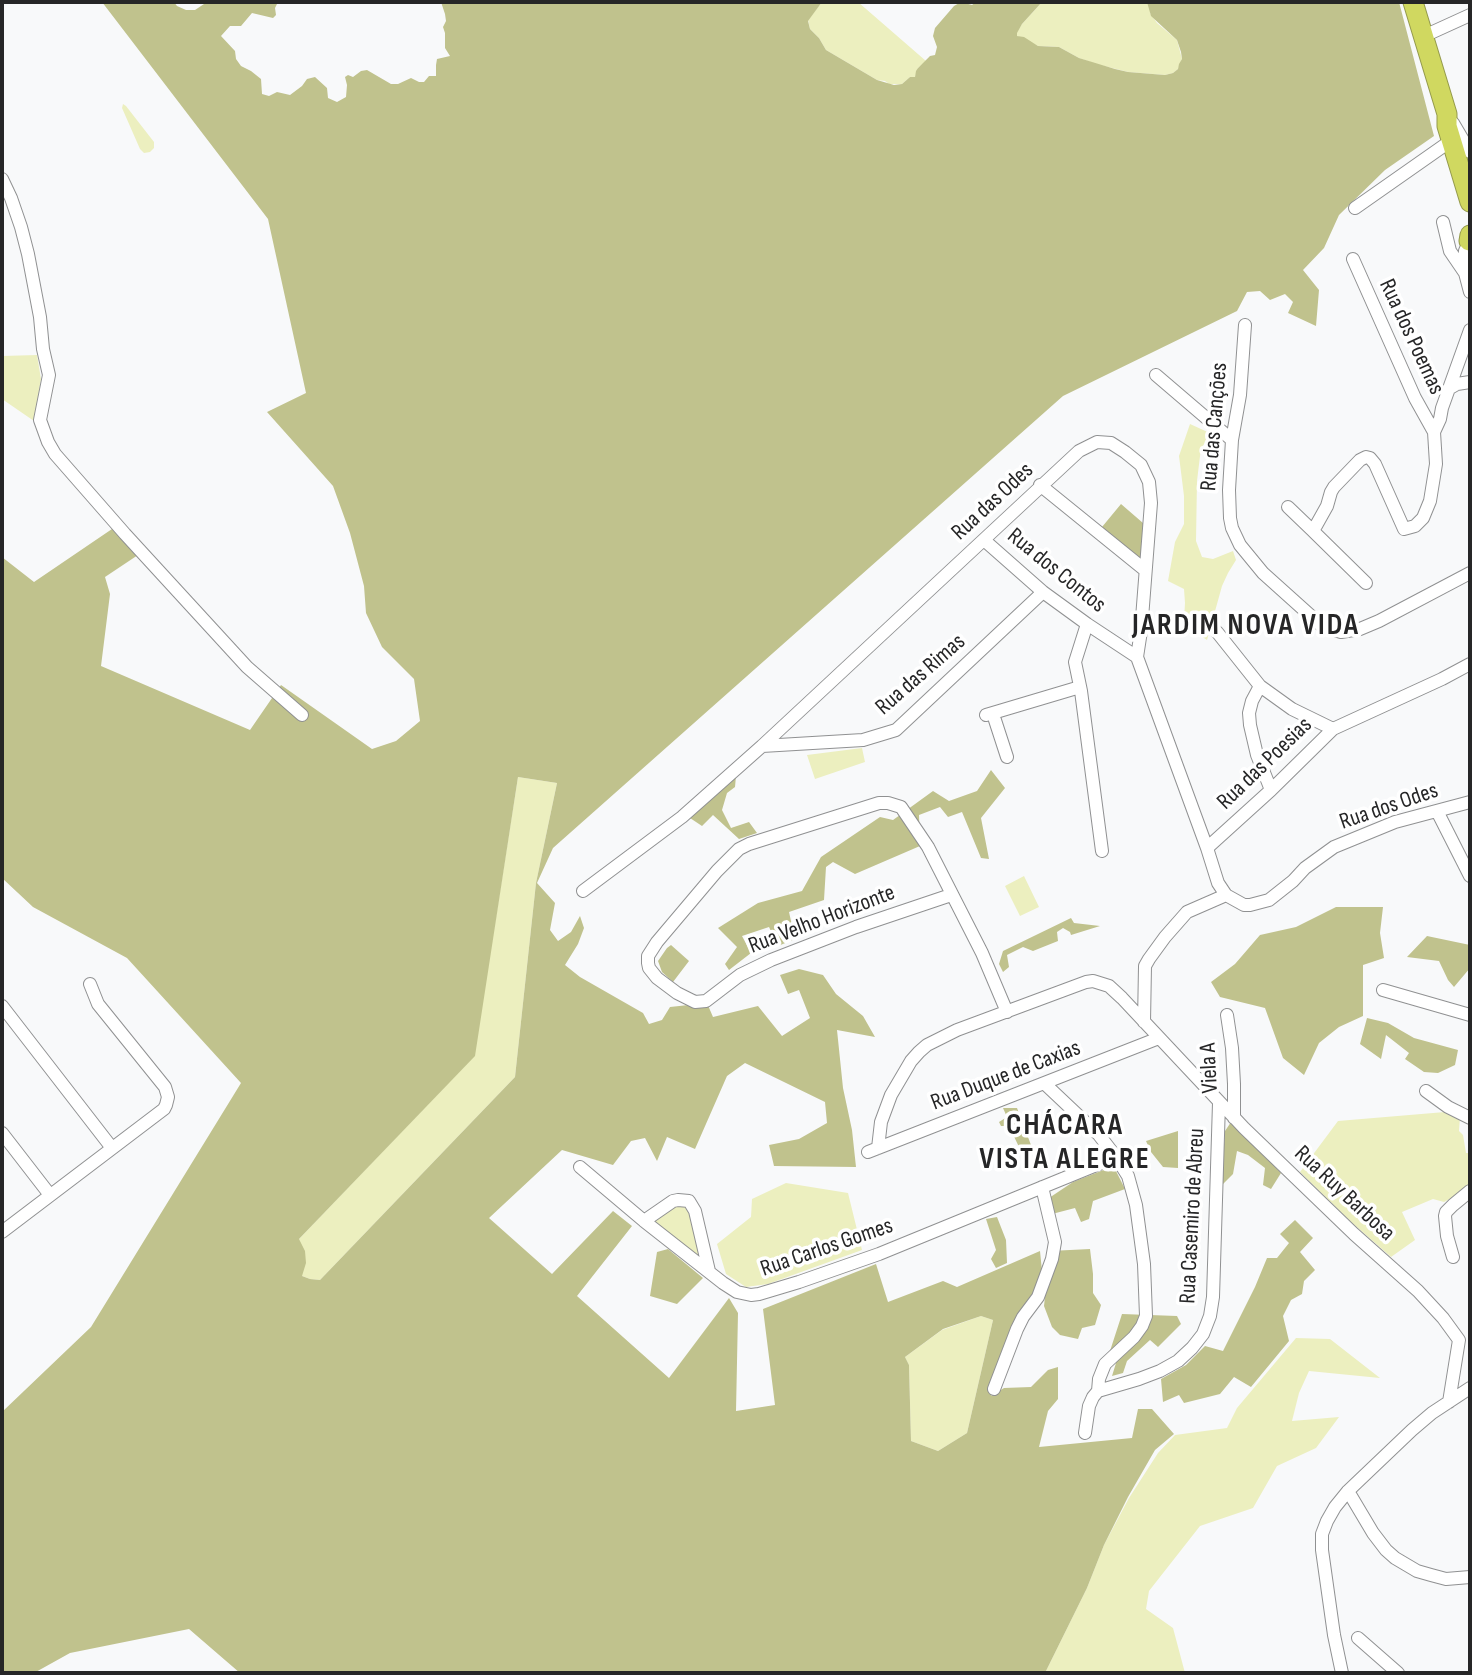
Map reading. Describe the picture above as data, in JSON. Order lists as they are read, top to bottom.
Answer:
{
  "streets": {
    "street": [
      "Rua dos Poemas",
      "Rua das Canções",
      "Rua das Odes",
      "Rua dos Contos",
      "Rua das Rimas",
      "Rua das Poesias",
      "Rua dos Odes",
      "Rua Velho Horizonte",
      "Viela A",
      "Rua Duque de Caxias",
      "Rua Ruy Barbosa",
      "Rua Casemiro de Abreu",
      "Rua Carlos Gomes"
    ]
  },
  "crossings": [
    ["Rua das Odes", "Rua dos Contos"],
    ["Rua das Odes", "Rua das Rimas"],
    ["Rua das Odes", "Rua das Poesias"],
    ["Rua dos Contos", "Rua das Rimas"],
    ["Rua Velho Horizonte", "Rua Ruy Barbosa"],
    ["Viela A", "Rua Ruy Barbosa"],
    ["Rua Duque de Caxias", "Rua Ruy Barbosa"],
    ["Rua Ruy Barbosa", "Rua Casemiro de Abreu"]
  ],
  "districts": ["JARDIM NOVA VIDA", "CHÁCARA VISTA ALEGRE"]
}
